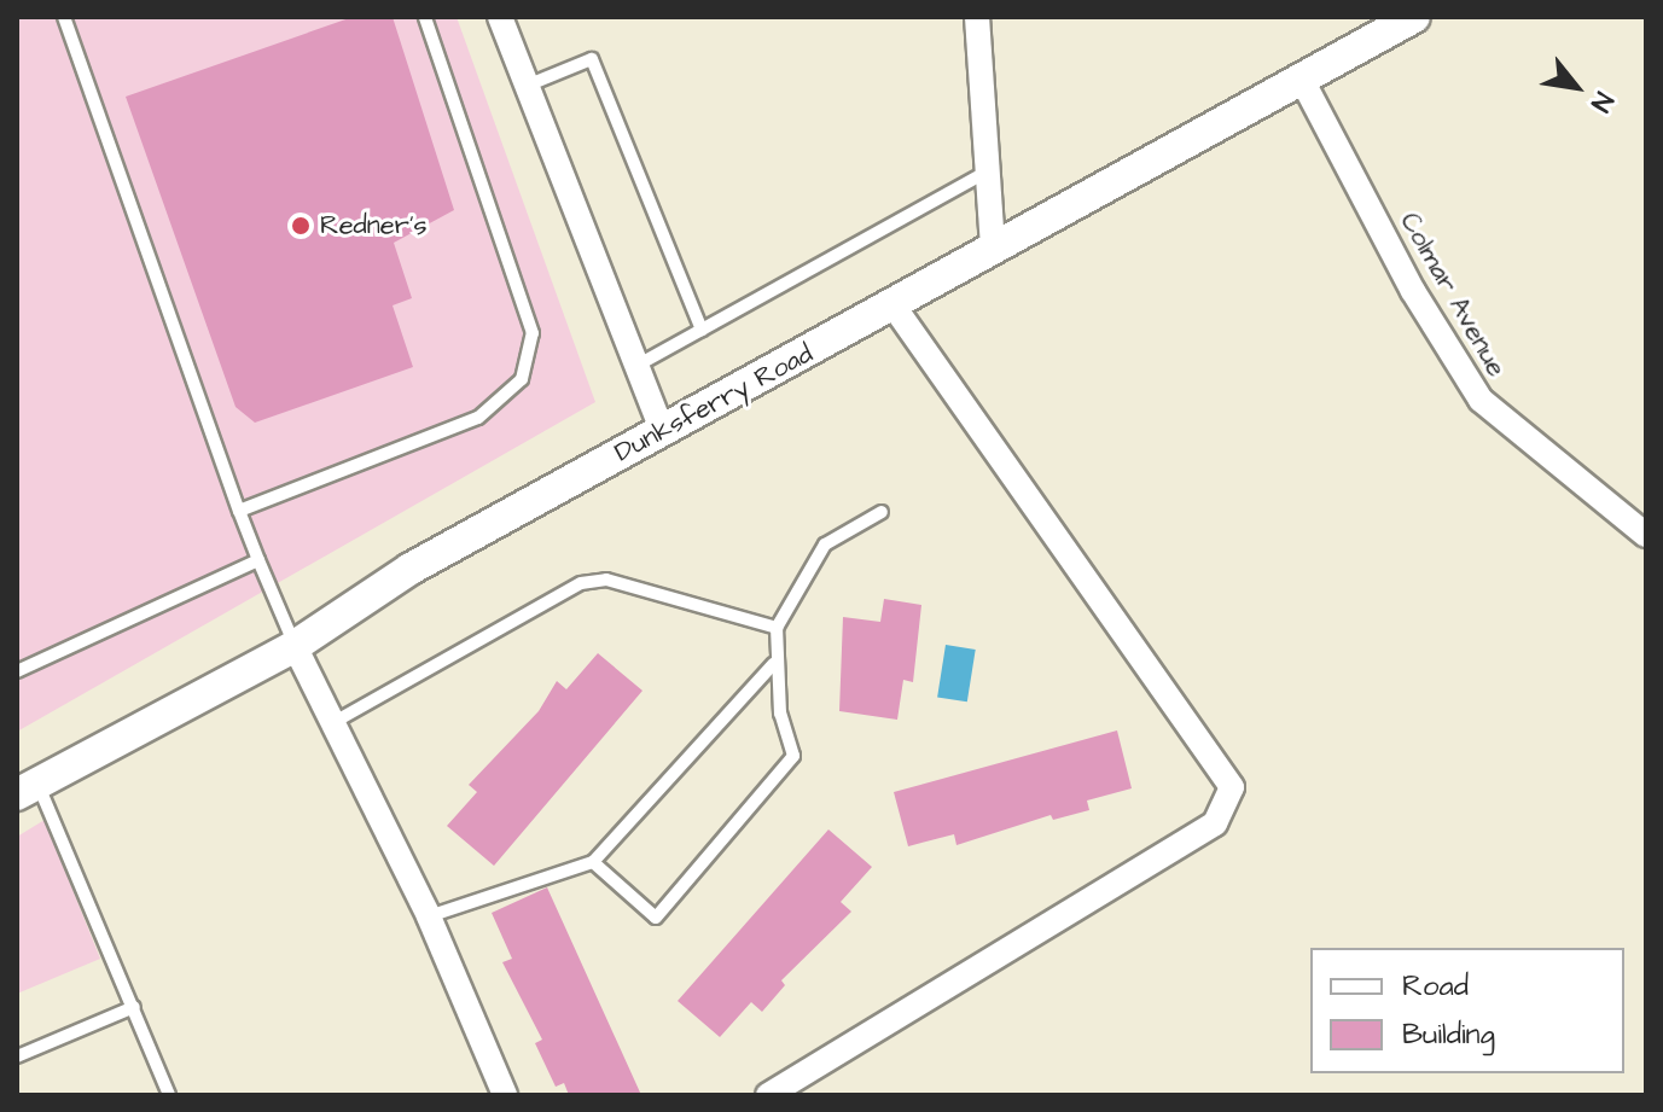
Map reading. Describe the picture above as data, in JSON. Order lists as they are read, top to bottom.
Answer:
{
  "streets": {
    "street": ["Colmar Avenue", "Dunksferry Road"]
  },
  "crossings": [
    ["Colmar Avenue", "Dunksferry Road"]
  ],
  "places": ["Redner's"],
  "legend": ["Road", "Building"],
  "north": "bottom right"
}
